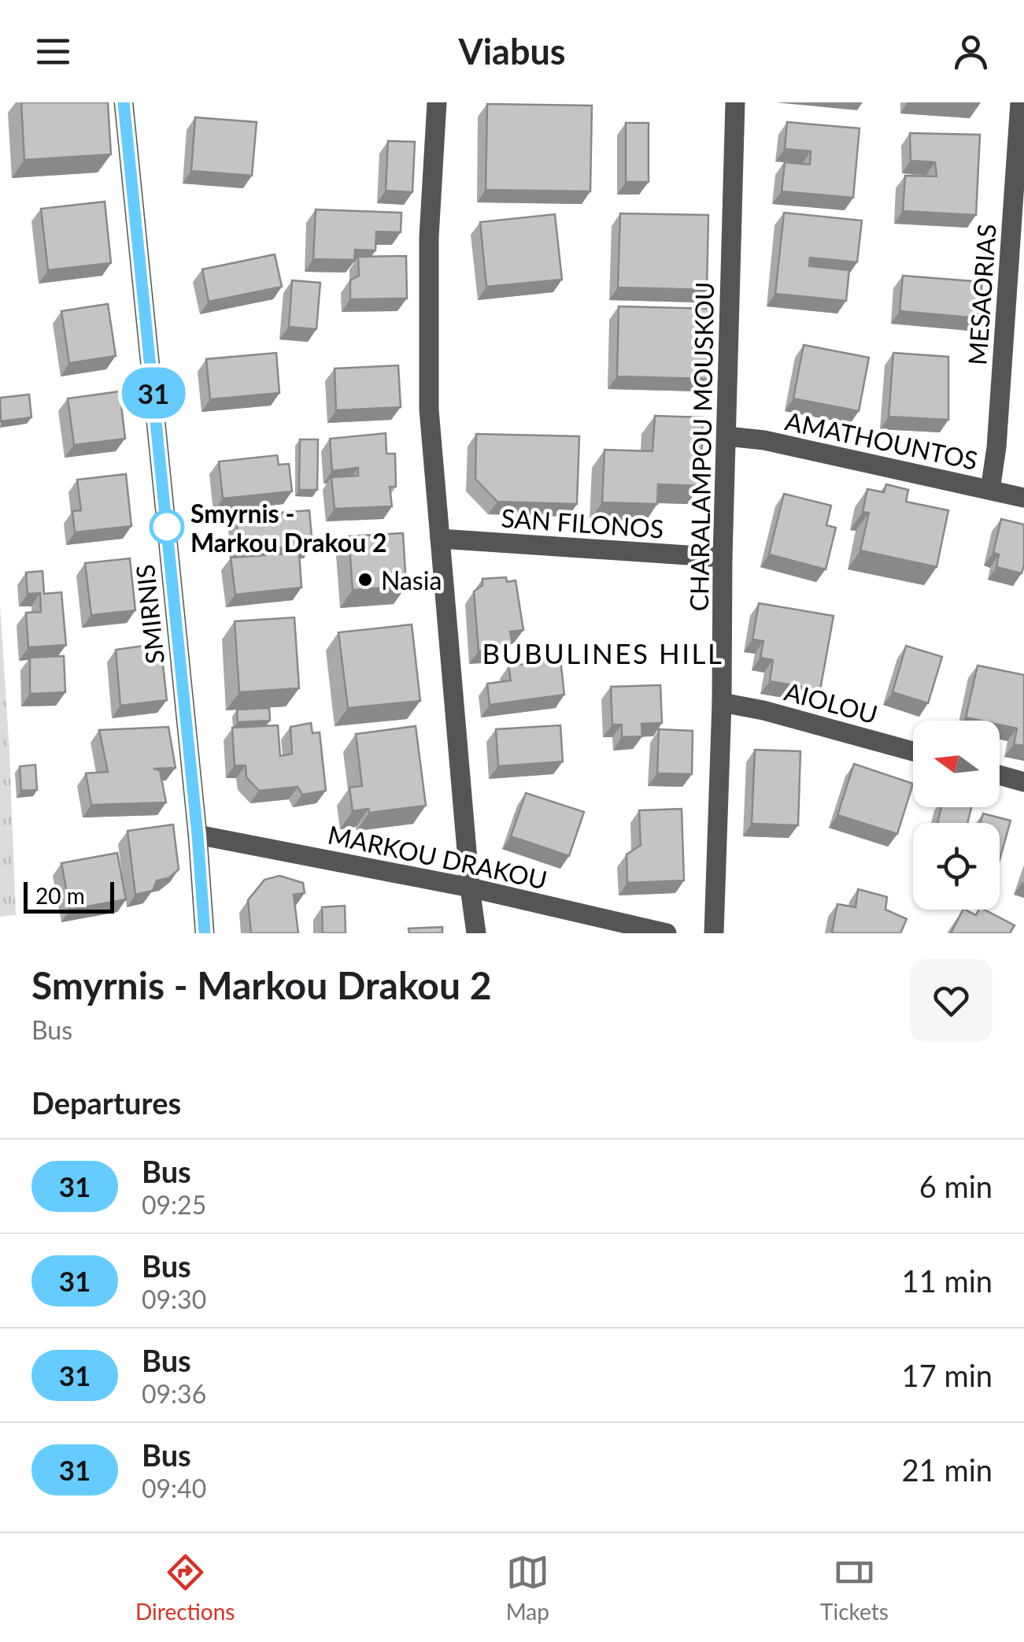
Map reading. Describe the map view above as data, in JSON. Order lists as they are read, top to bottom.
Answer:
{
  "streets": {
    "street": [
      "MESAORIAS",
      "AMATHOUNTOS",
      "CHARALAMPOU MOUSKOU",
      "SAN FILONOS",
      "SMIRNIS",
      "AIOLOU",
      "MARKOU DRAKOU"
    ]
  },
  "crossings": [
    ["MESAORIAS", "AMATHOUNTOS"],
    ["AMATHOUNTOS", "CHARALAMPOU MOUSKOU"],
    ["CHARALAMPOU MOUSKOU", "SAN FILONOS"],
    ["CHARALAMPOU MOUSKOU", "AIOLOU"],
    ["SMIRNIS", "MARKOU DRAKOU"]
  ],
  "districts": ["BUBULINES HILL"],
  "places": ["Smyrnis - Markou Drakou 2", "Nasia"],
  "lines": ["bus line 31"],
  "scale_bar": "20 m",
  "north": "left",
  "page": {
    "header": "Viabus",
    "on_map": "31",
    "scale": "20 m",
    "heading": [
      ["Smyrnis - Markou Drakou 2", "Bus"],
      "Departures"
    ],
    "list": [
      {
        "mark": "31",
        "name": "Bus",
        "note": "09:25",
        "value": "6 min"
      },
      {
        "mark": "31",
        "name": "Bus",
        "note": "09:30",
        "value": "11 min"
      },
      {
        "mark": "31",
        "name": "Bus",
        "note": "09:36",
        "value": "17 min"
      },
      {
        "mark": "31",
        "name": "Bus",
        "note": "09:40",
        "value": "21 min"
      }
    ],
    "tabs": ["Directions", "Map", "Tickets"]
  }
}
